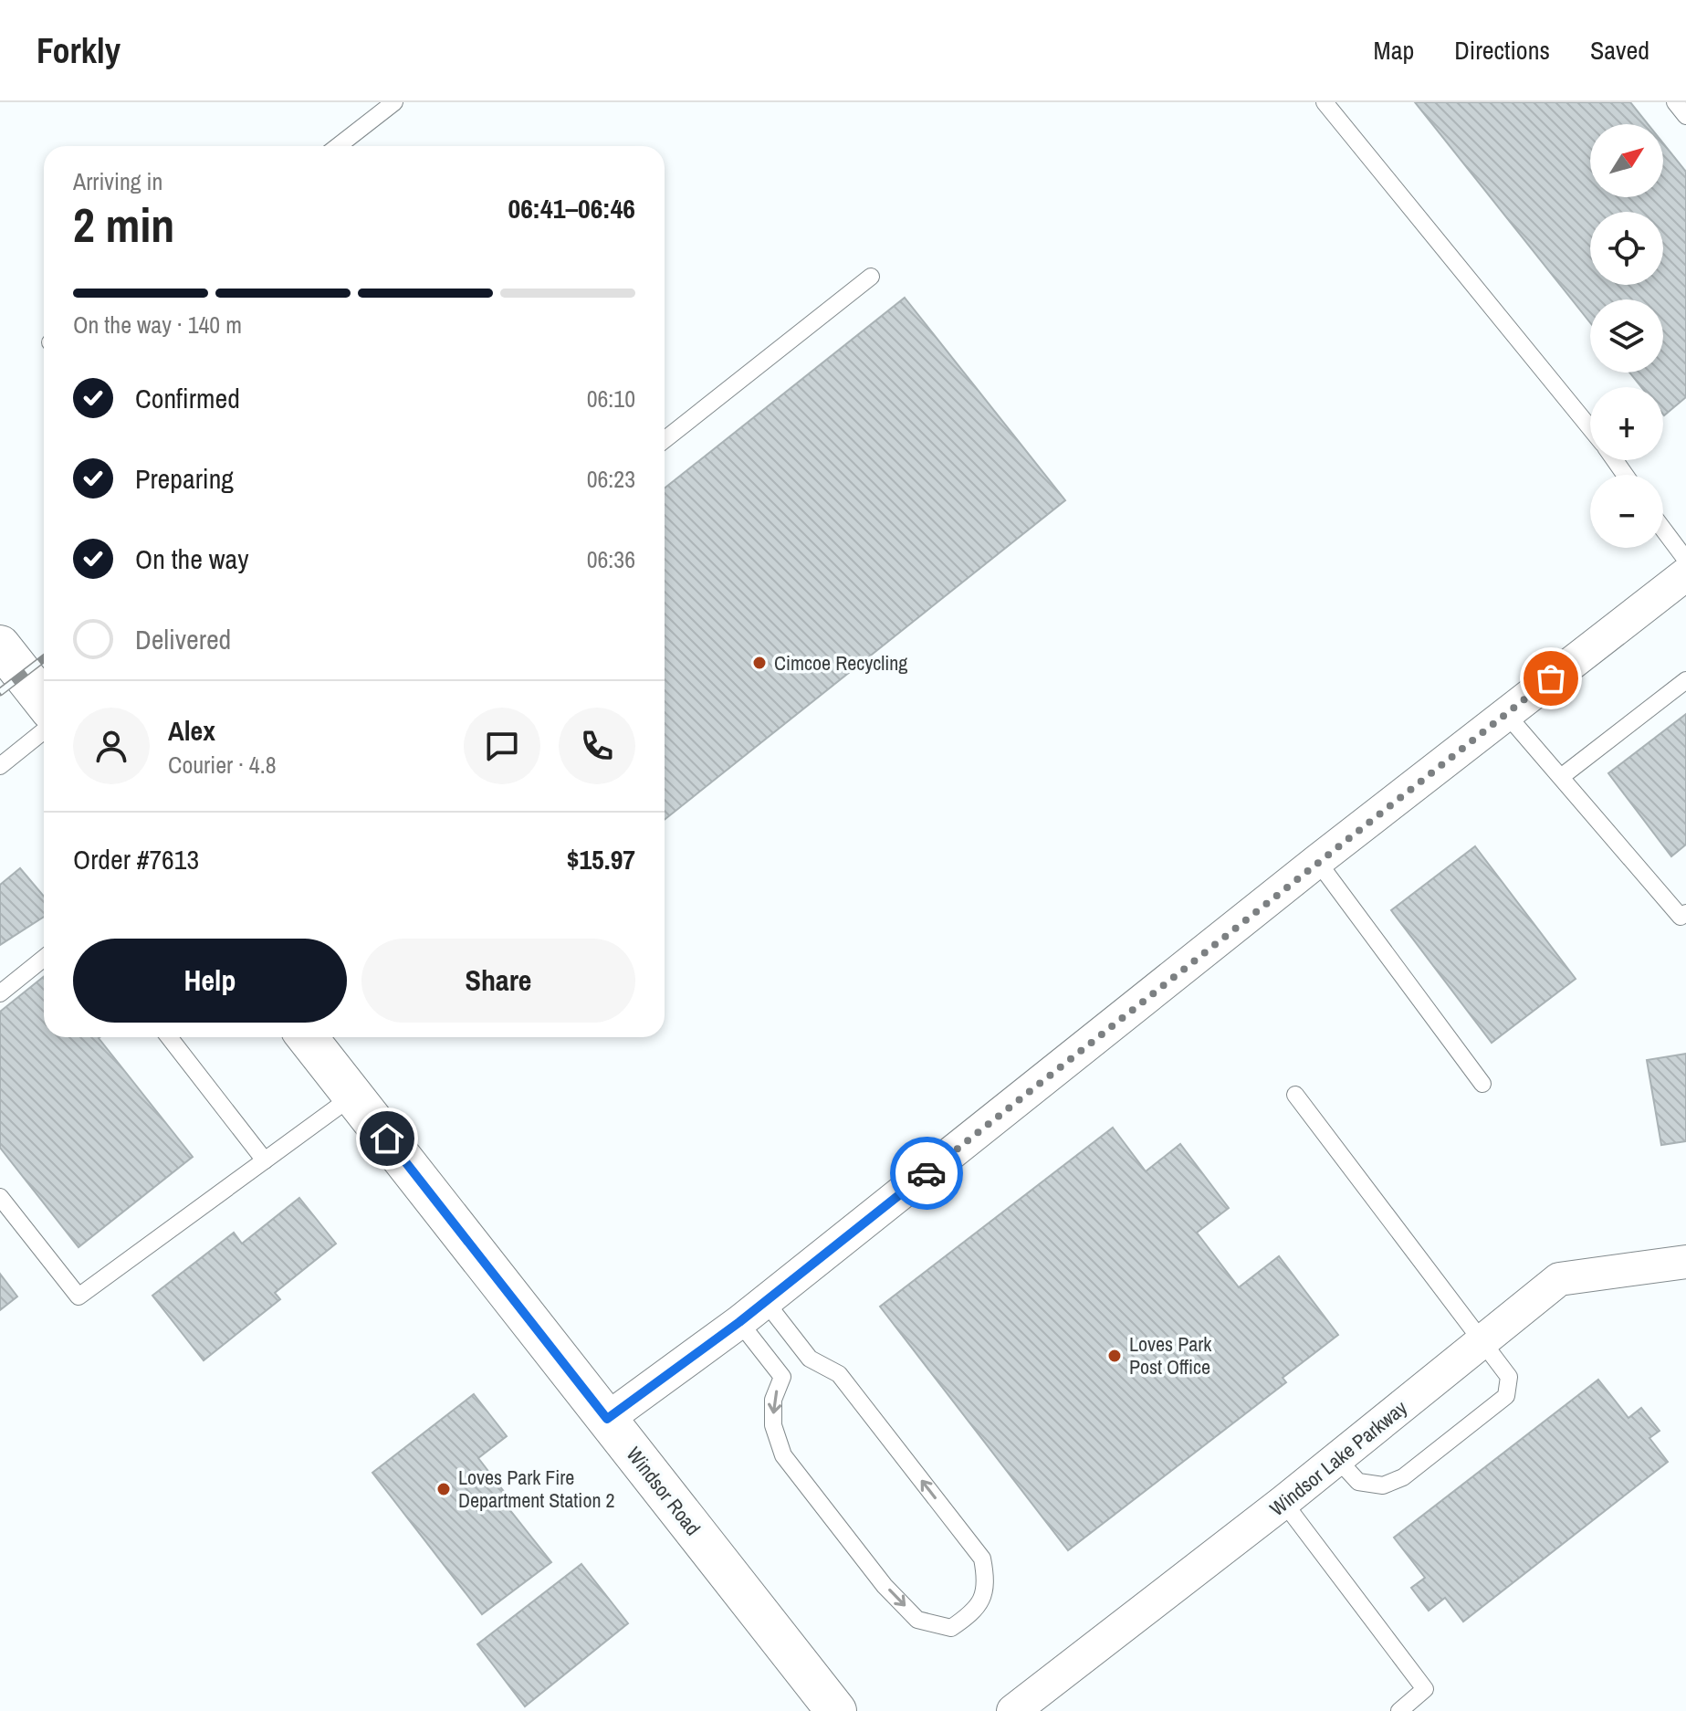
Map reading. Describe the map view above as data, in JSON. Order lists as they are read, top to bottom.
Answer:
{
  "streets": {
    "street": ["Windsor Lake Parkway", "Windsor Road"]
  },
  "places": ["Cimcoe Recycling", "Loves Park Post Office", "Loves Park Fire Department Station 2"],
  "north": "top right",
  "page": {
    "header": "Forkly",
    "nav": ["Map", "Directions", "Saved"],
    "map_buttons": ["+", "−"],
    "heading": ["2 min", "Arriving in", "06:41–06:46"],
    "panel": [
      "Alex",
      "Courier · 4.8",
      "Order #7613",
      "$15.97"
    ],
    "bar": "On the way · 140 m",
    "list": [
      ["Confirmed", "06:10"],
      ["Preparing", "06:23"],
      ["On the way", "06:36"],
      "Delivered"
    ],
    "buttons": ["Help", "Share"]
  }
}
